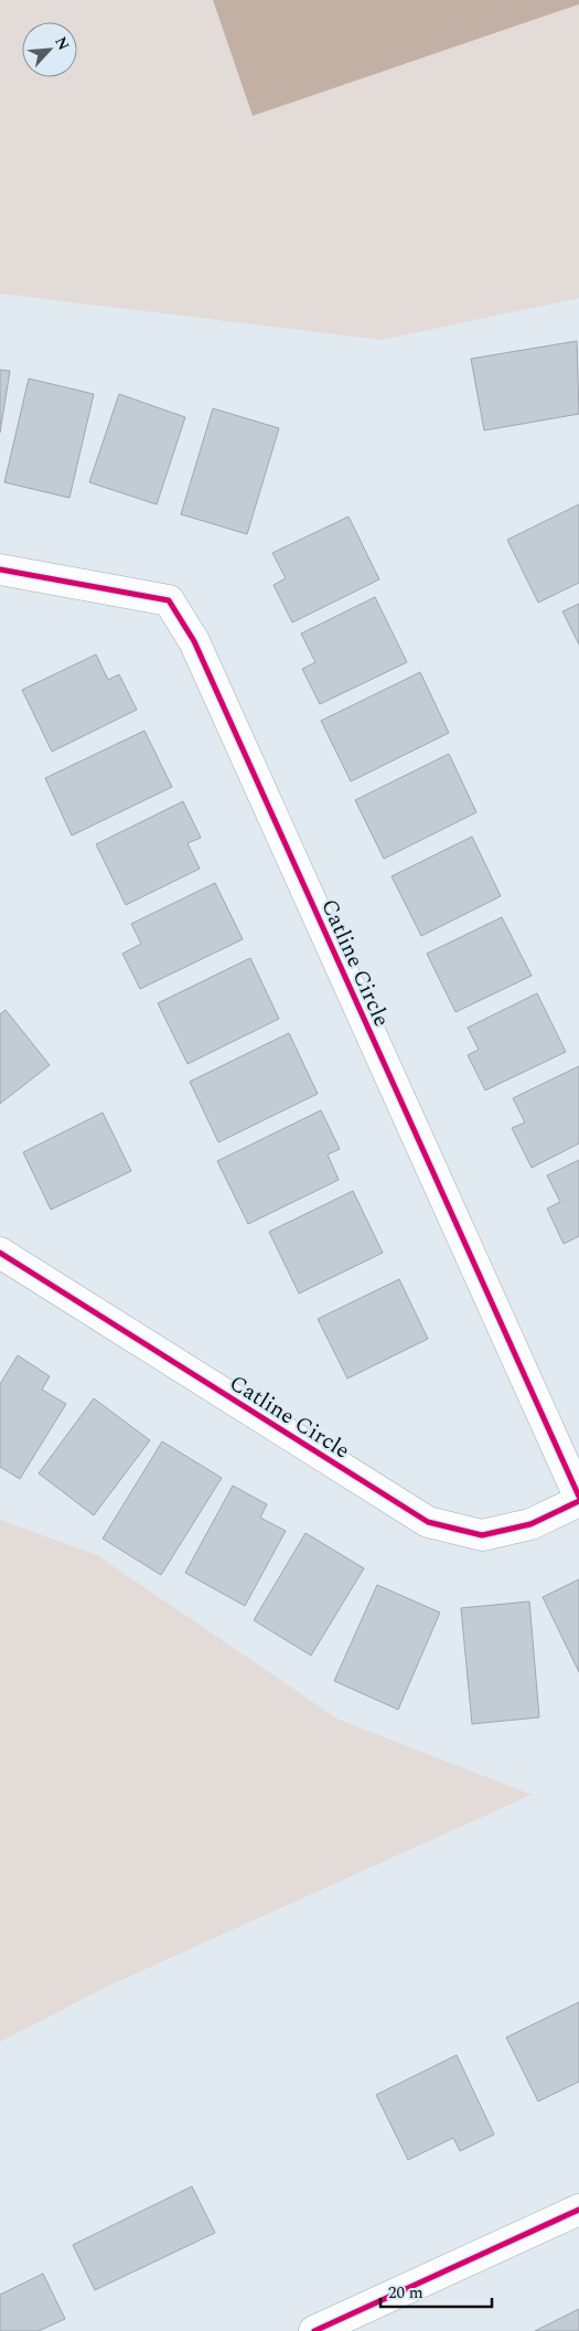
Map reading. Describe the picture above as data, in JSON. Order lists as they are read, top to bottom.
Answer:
{
  "streets": {
    "street": ["Catline Circle"]
  },
  "scale_bar": "20 m",
  "north": "top right"
}
